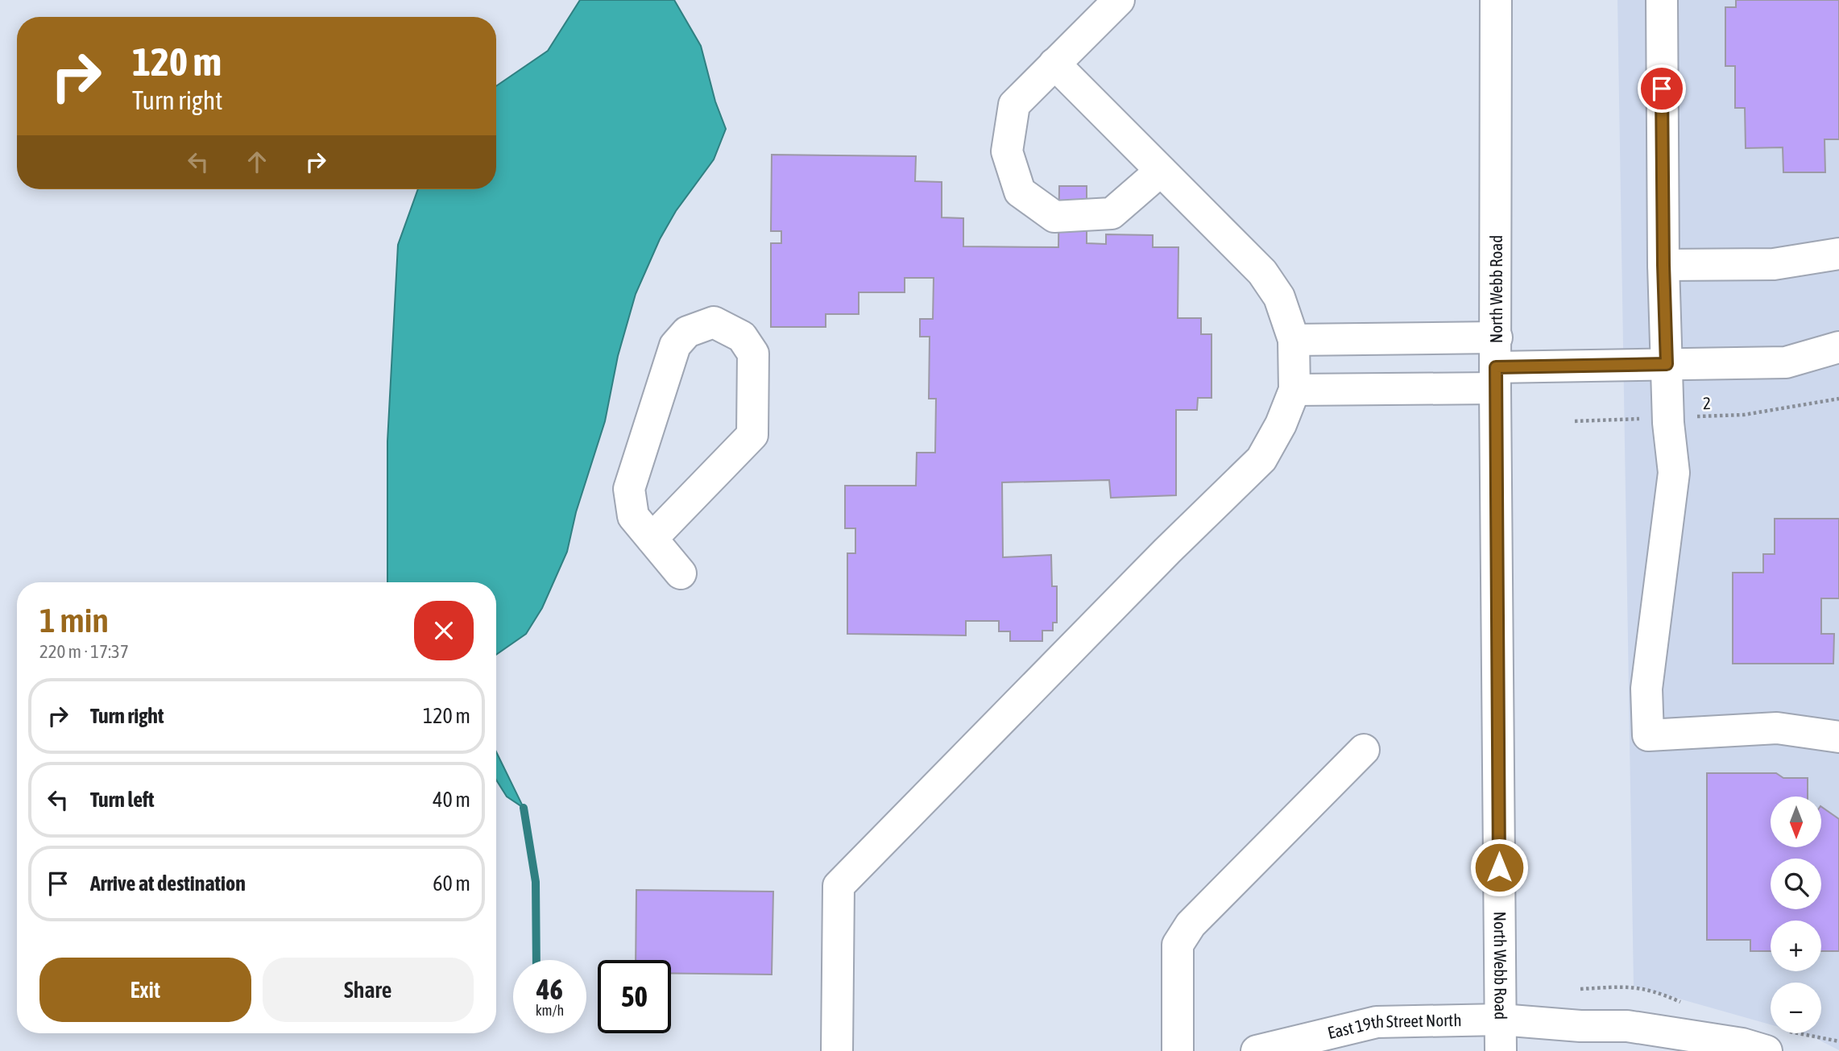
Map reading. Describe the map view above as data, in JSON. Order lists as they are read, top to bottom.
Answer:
{
  "streets": {
    "main road": ["North Webb Road", "East 19th Street North"],
    "path": ["2"]
  },
  "crossings": [
    ["North Webb Road", "East 19th Street North"]
  ],
  "north": "bottom",
  "page": {
    "turn": ["120 m", "Turn right"],
    "heading": ["1 min", "220 m · 17:37"],
    "list": [
      {
        "name": "Turn right",
        "value": "120 m"
      },
      {
        "name": "Turn left",
        "value": "40 m"
      },
      {
        "name": "Arrive at destination",
        "value": "60 m"
      }
    ],
    "map_buttons": ["+", "−"],
    "buttons": ["Exit", "Share"],
    "speed": "46 km/h",
    "limit": "50"
  }
}
